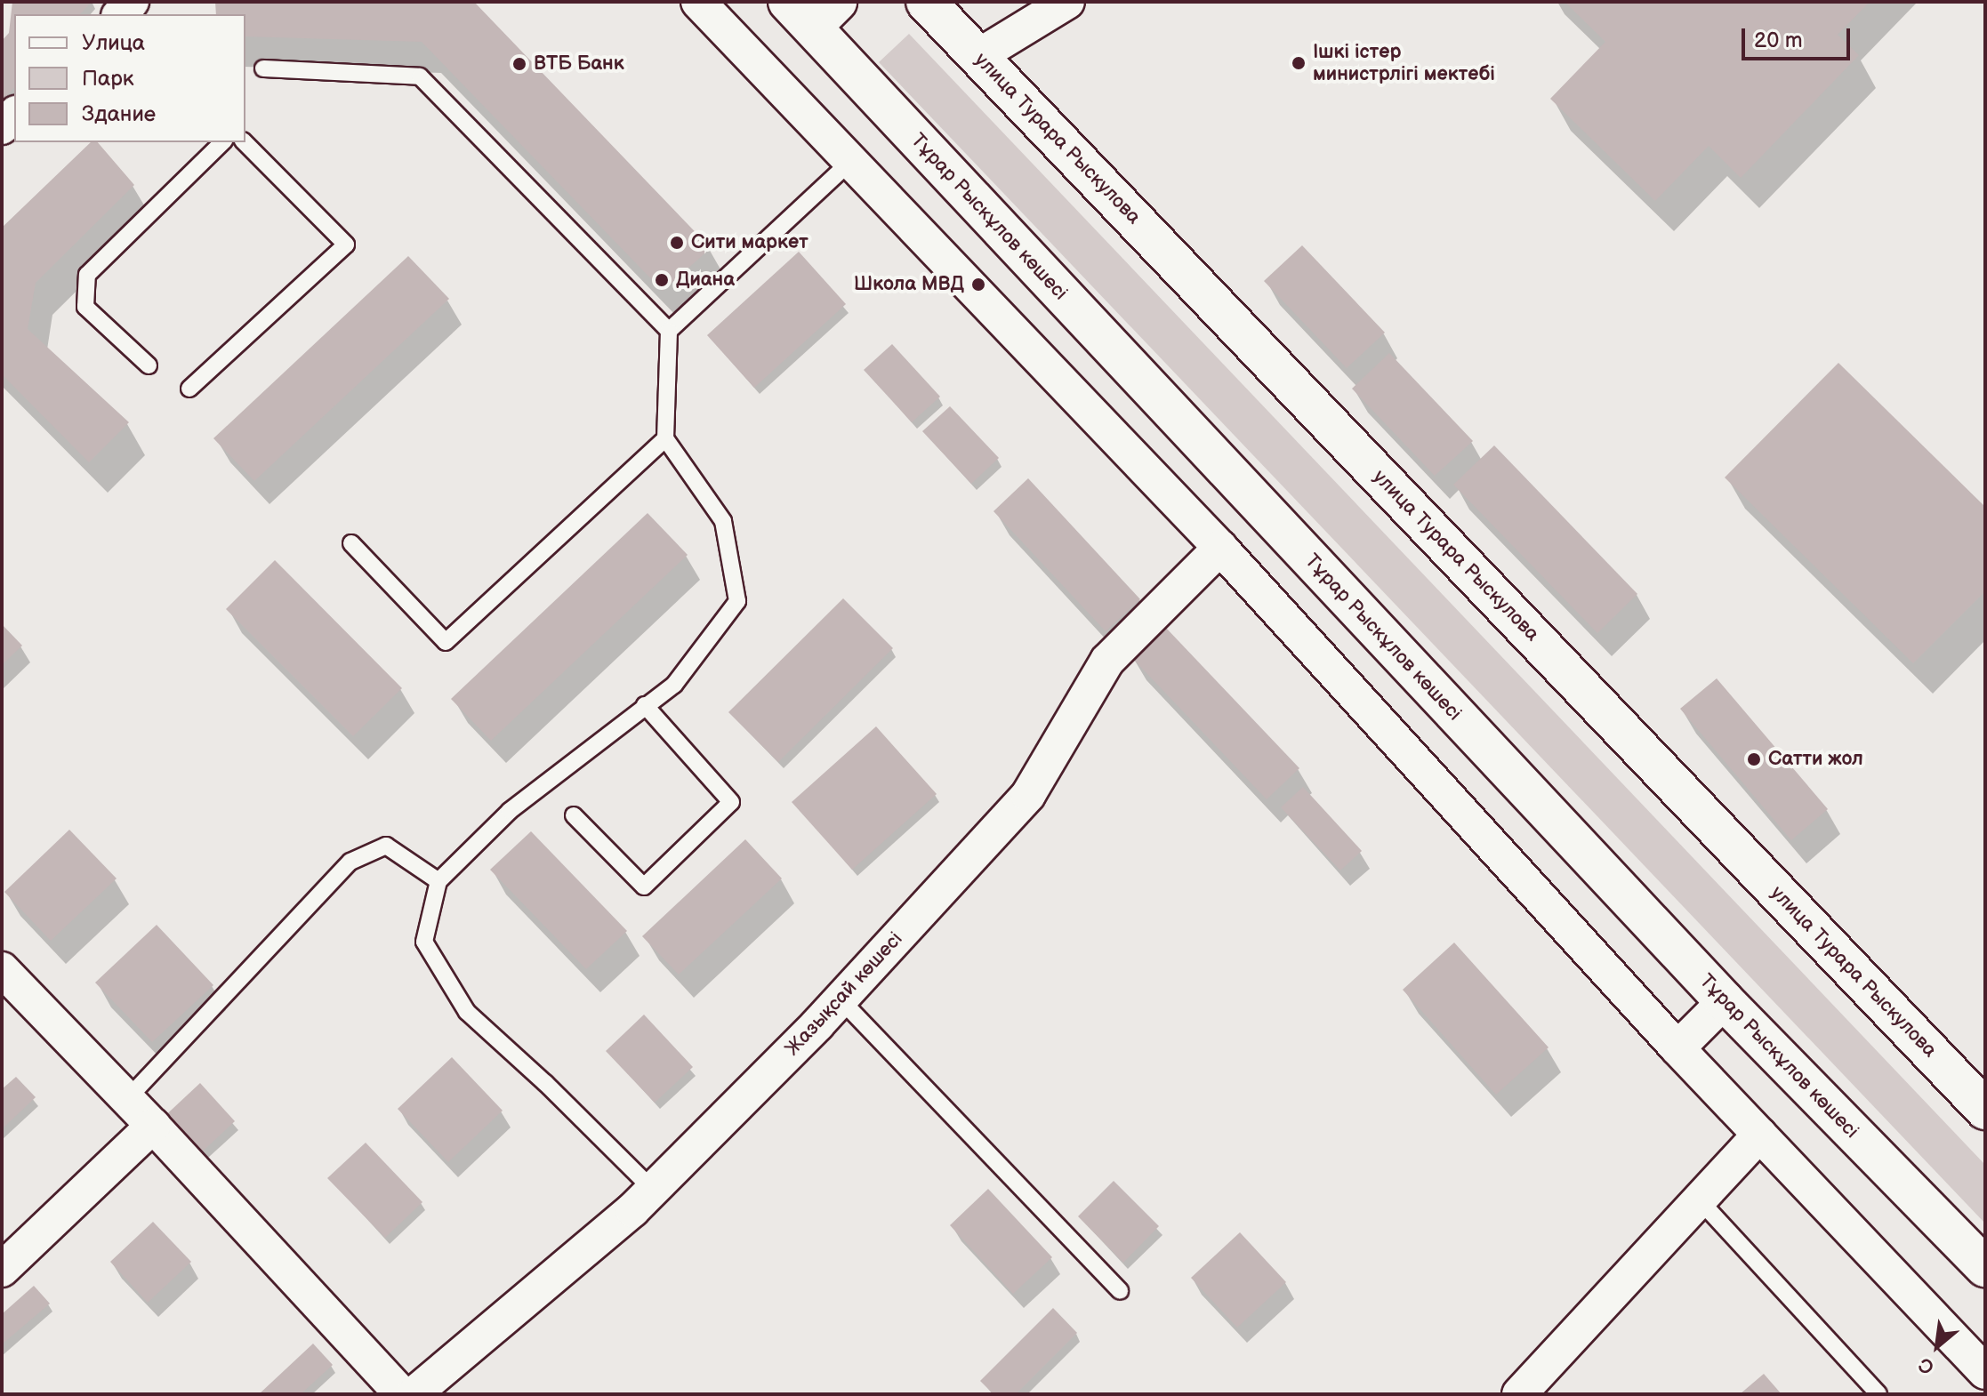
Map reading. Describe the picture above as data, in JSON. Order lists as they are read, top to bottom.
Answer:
{
  "streets": {
    "main road": ["улица Турара Рыскулова", "Тұрар Рыскұлов көшесі"],
    "street": ["Жазықсай көшесі"]
  },
  "places": [
    "Ішкі істер министрлігі мектебі",
    "ВТБ Банк",
    "Сити маркет",
    "Диана",
    "Школа МВД",
    "Сатти жол"
  ],
  "legend": ["Улица", "Парк", "Здание"],
  "scale_bar": "20 m",
  "north": "bottom left"
}
